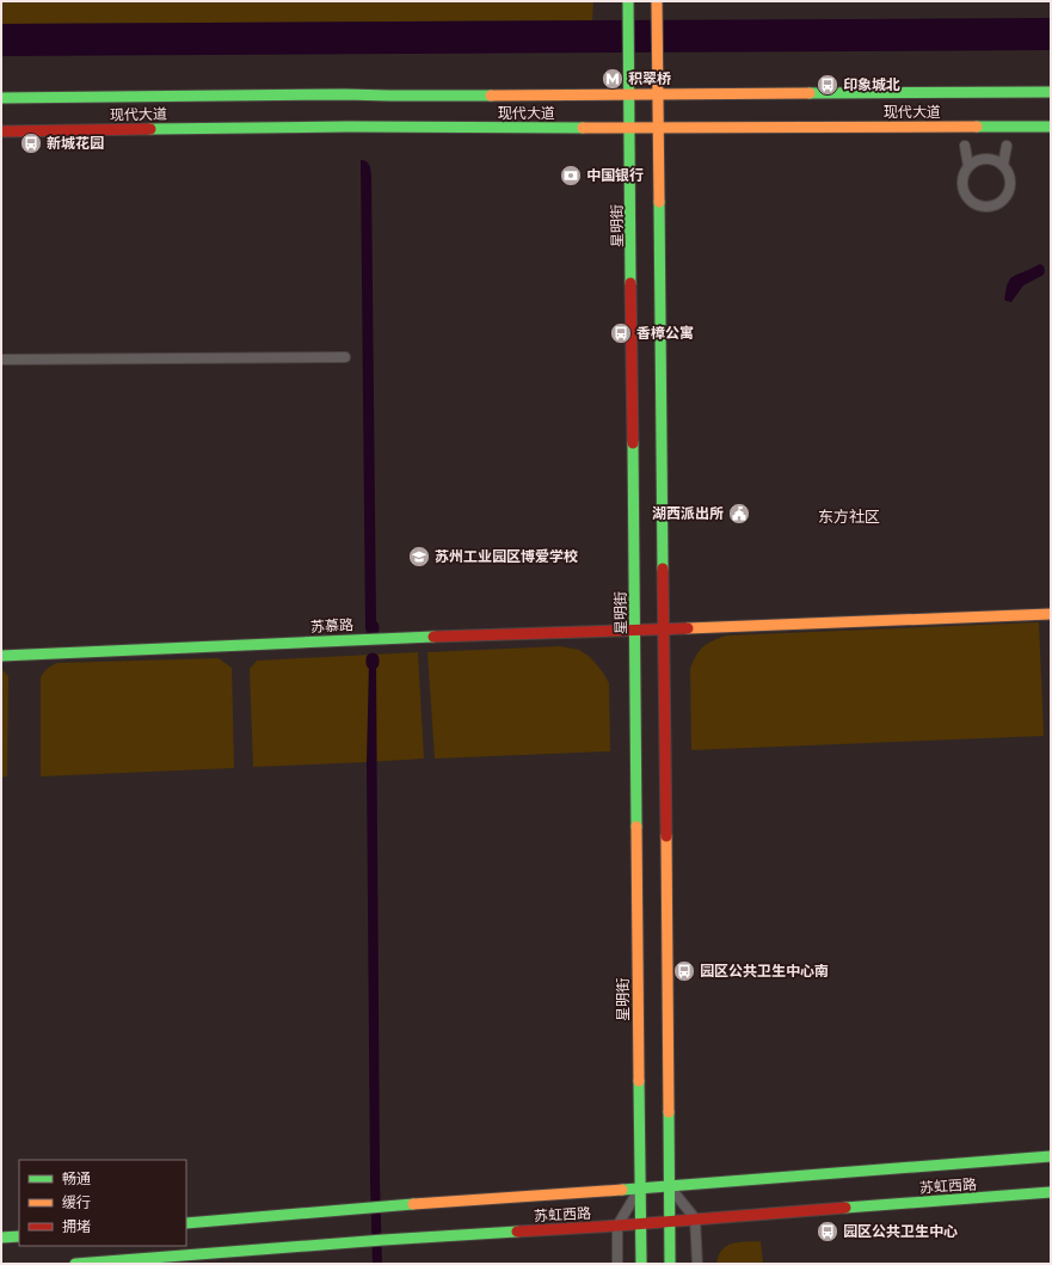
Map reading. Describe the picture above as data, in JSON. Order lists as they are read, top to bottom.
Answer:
{
  "streets": {
    "main road": [
      "现代大道",
      "星明街",
      "苏慕路",
      "苏虹西路"
    ]
  },
  "crossings": [
    ["现代大道", "星明街"],
    ["星明街", "苏慕路"],
    ["星明街", "苏虹西路"]
  ],
  "districts": ["东方社区"],
  "places": {
    "metro station": ["积翠桥"],
    "bus stop": [
      "印象城北",
      "新城花园",
      "香樟公寓",
      "园区公共卫生中心南",
      "园区公共卫生中心"
    ],
    "bank": ["中国银行"],
    "public building": ["湖西派出所"],
    "school or university": ["苏州工业园区博爱学校"]
  },
  "legend": ["畅通", "缓行", "拥堵"]
}
